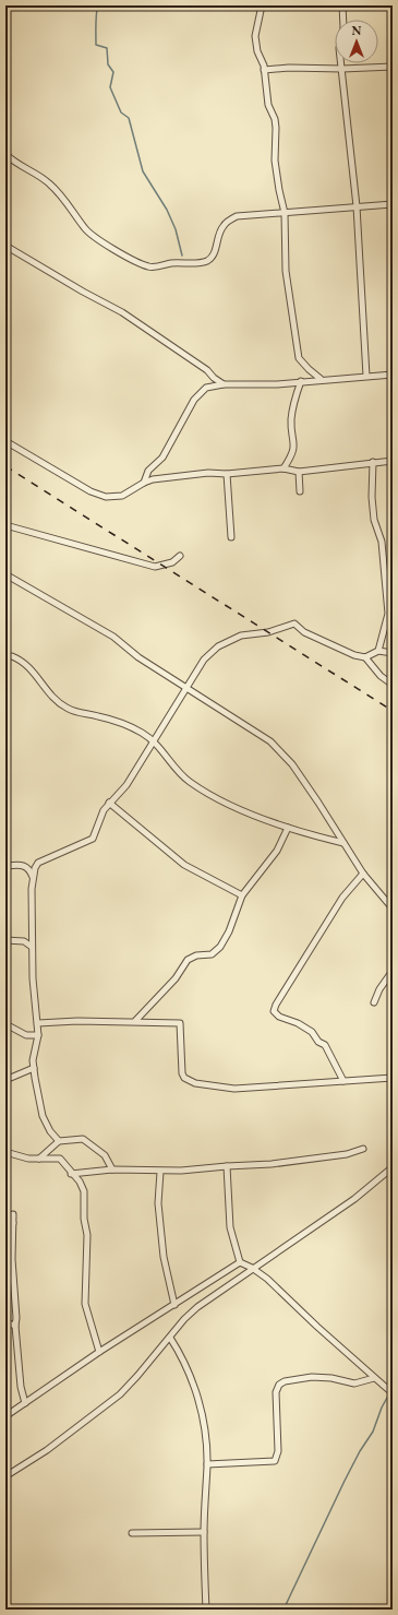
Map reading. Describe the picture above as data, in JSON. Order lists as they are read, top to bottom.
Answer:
{
  "north": "top"
}
